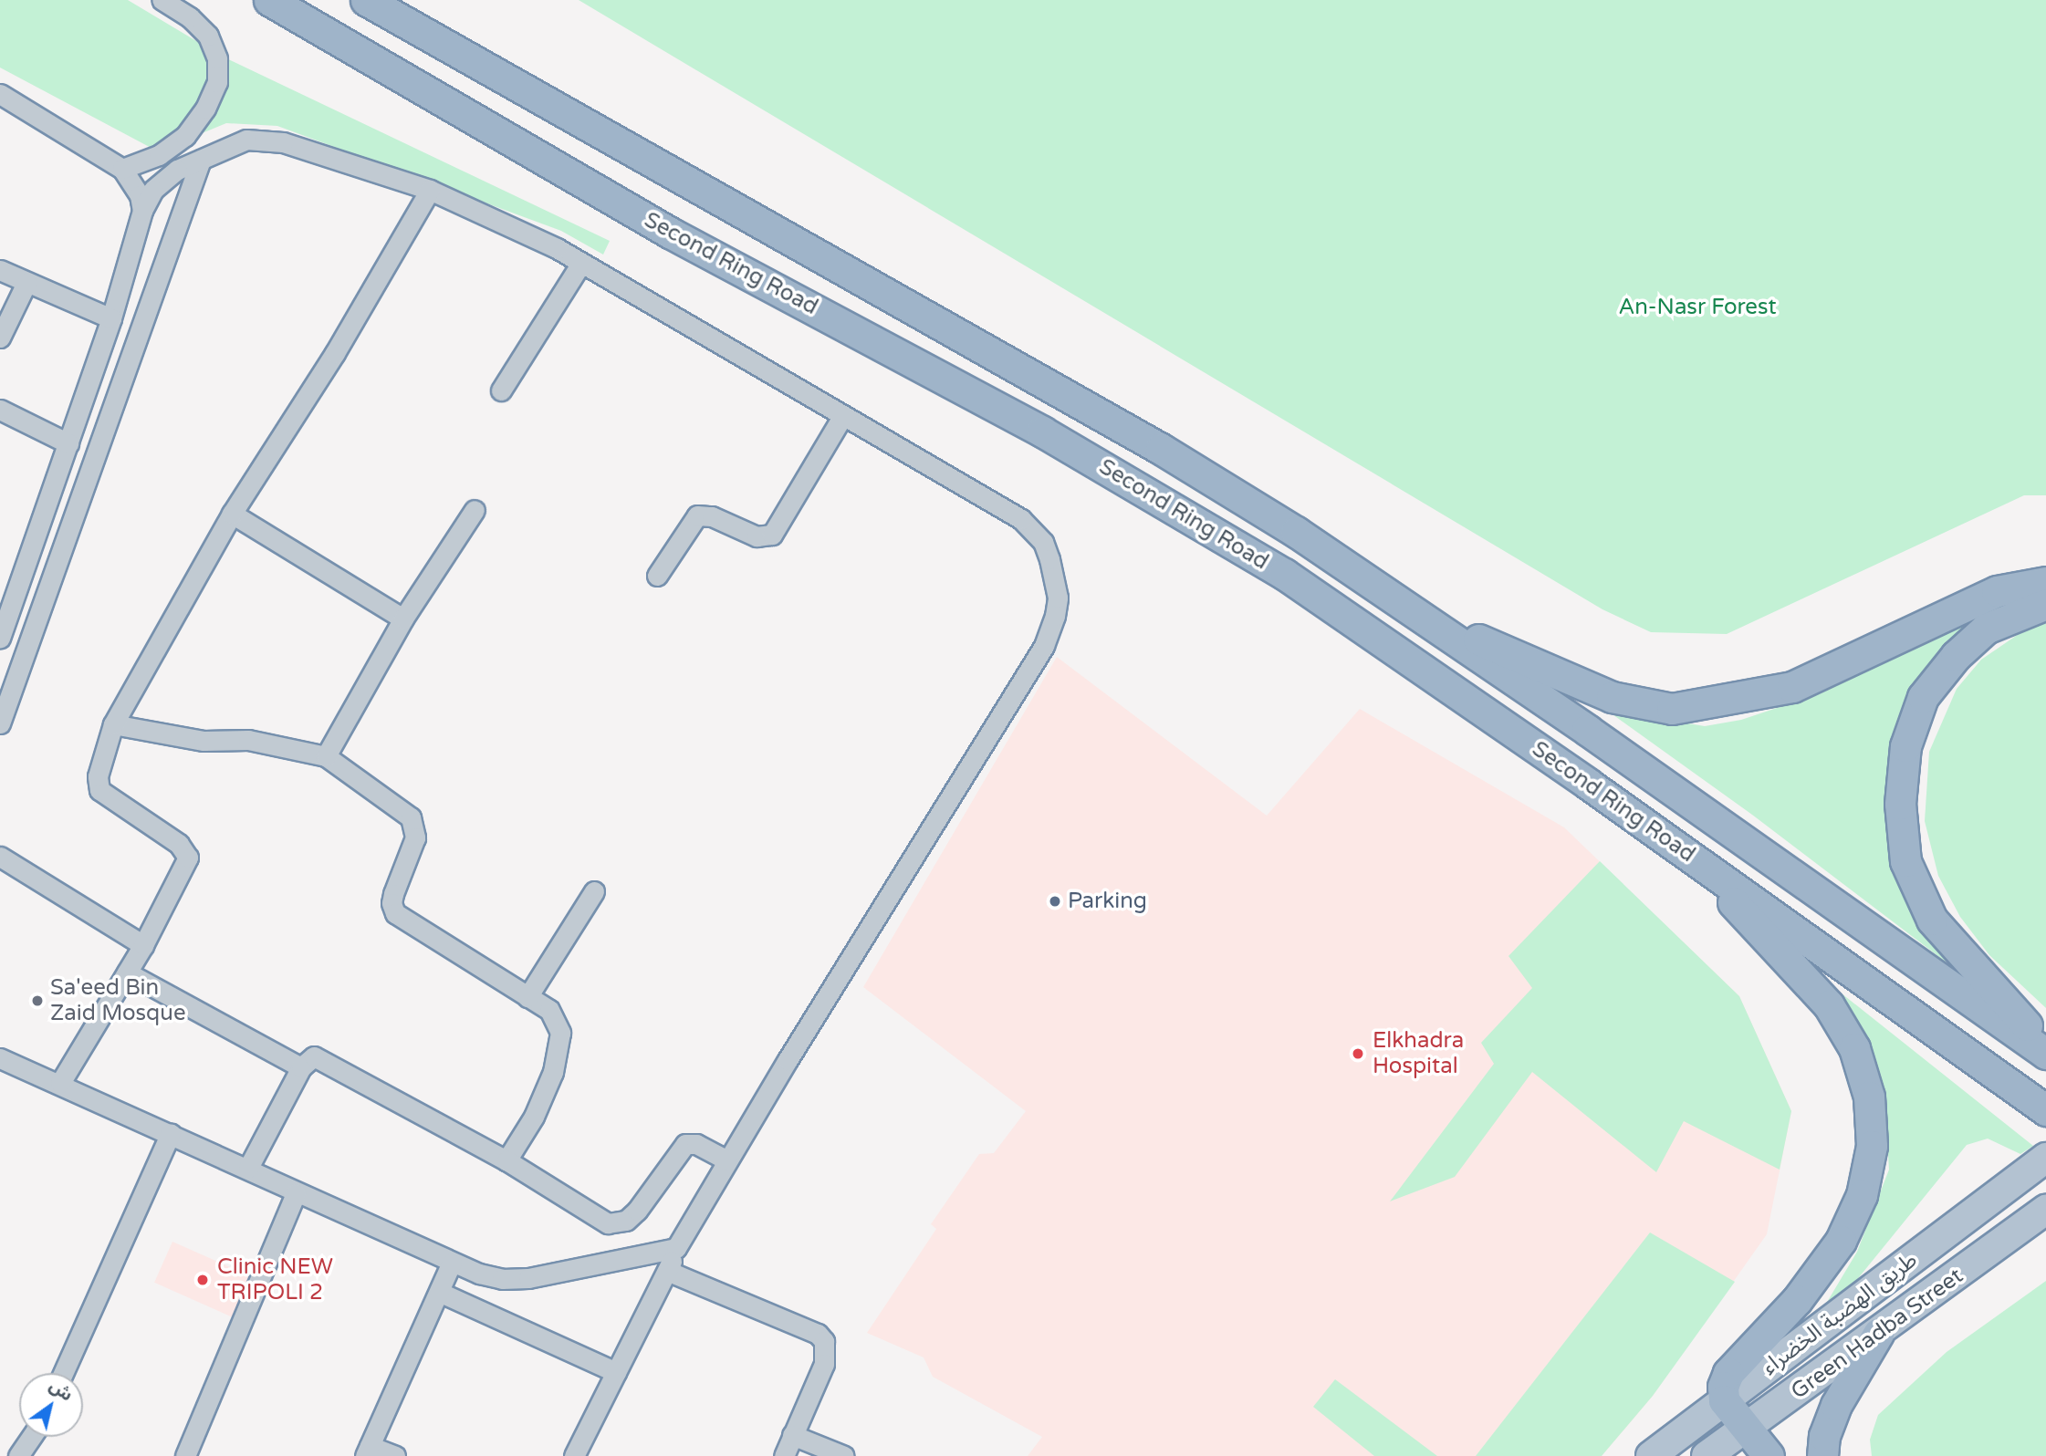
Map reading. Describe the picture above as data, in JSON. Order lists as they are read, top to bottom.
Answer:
{
  "streets": {
    "highway": ["Second Ring Road"],
    "main road": ["طريق الهضبة الخضراء", "Green Hadba Street"]
  },
  "parks": ["An-Nasr Forest"],
  "places": [
    "Parking",
    "Sa'eed Bin Zaid Mosque",
    "Elkhadra Hospital",
    "Clinic NEW TRIPOLI 2"
  ],
  "north": "top right"
}
